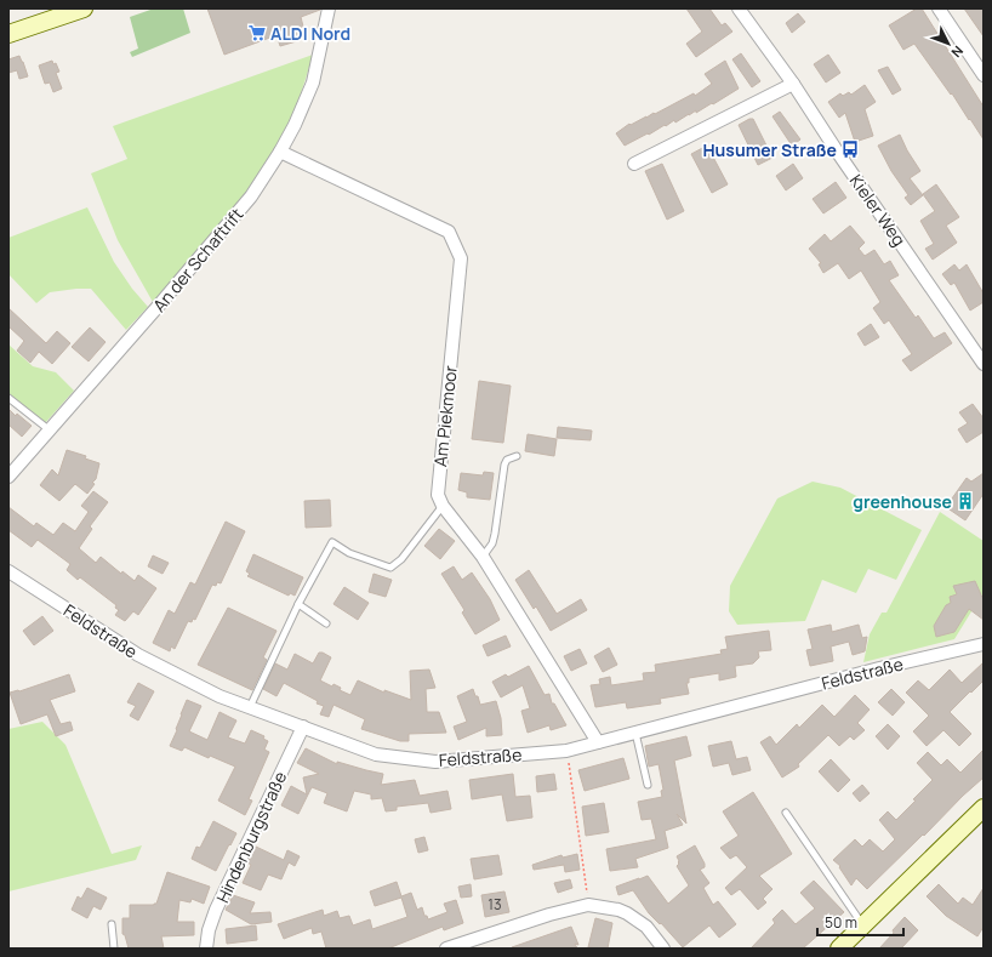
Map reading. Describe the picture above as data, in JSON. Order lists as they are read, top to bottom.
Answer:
{
  "streets": {
    "street": [
      "Kieler Weg",
      "An der Schaftrift",
      "Am Piekmoor",
      "Feldstraße",
      "Hindenburgstraße"
    ]
  },
  "crossings": [
    ["An der Schaftrift", "Am Piekmoor"],
    ["Am Piekmoor", "Feldstraße"],
    ["Feldstraße", "Hindenburgstraße"]
  ],
  "places": {
    "supermarket": ["ALDI Nord"],
    "bus stop": ["Husumer Straße"],
    "building": ["greenhouse"]
  },
  "house_numbers": ["13"],
  "scale_bar": "50 m",
  "north": "bottom right"
}
